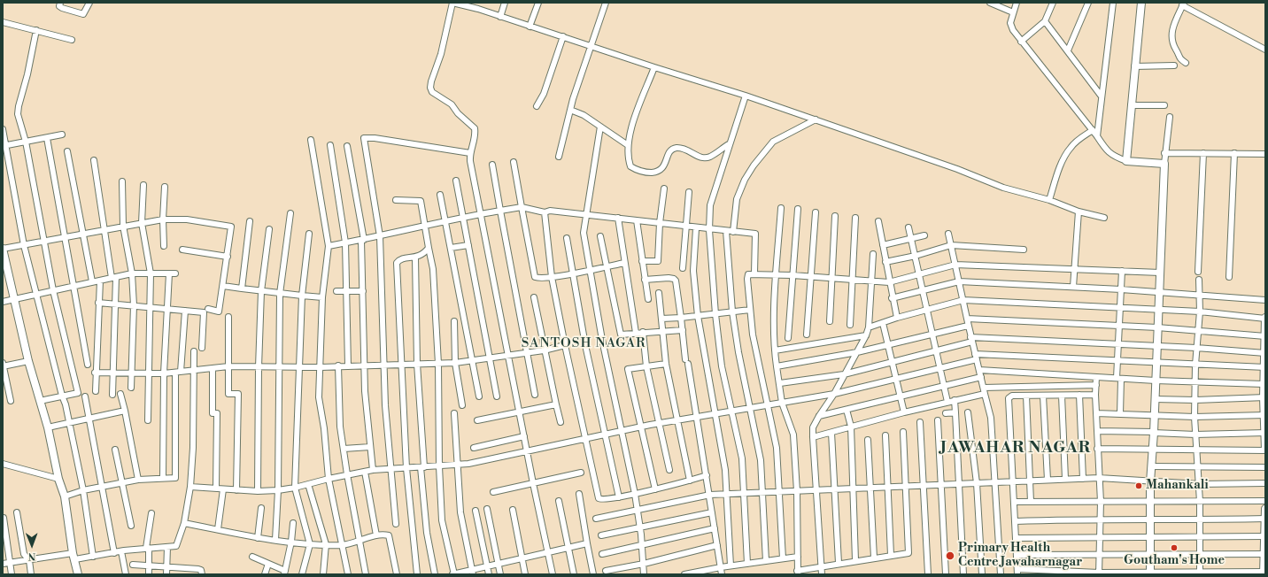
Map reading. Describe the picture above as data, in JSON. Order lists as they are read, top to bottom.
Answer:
{
  "districts": ["SANTOSH NAGAR", "JAWAHAR NAGAR"],
  "places": ["Mahankali", "Goutham's Home", "Primary Health Centre Jawaharnagar"],
  "north": "bottom"
}
